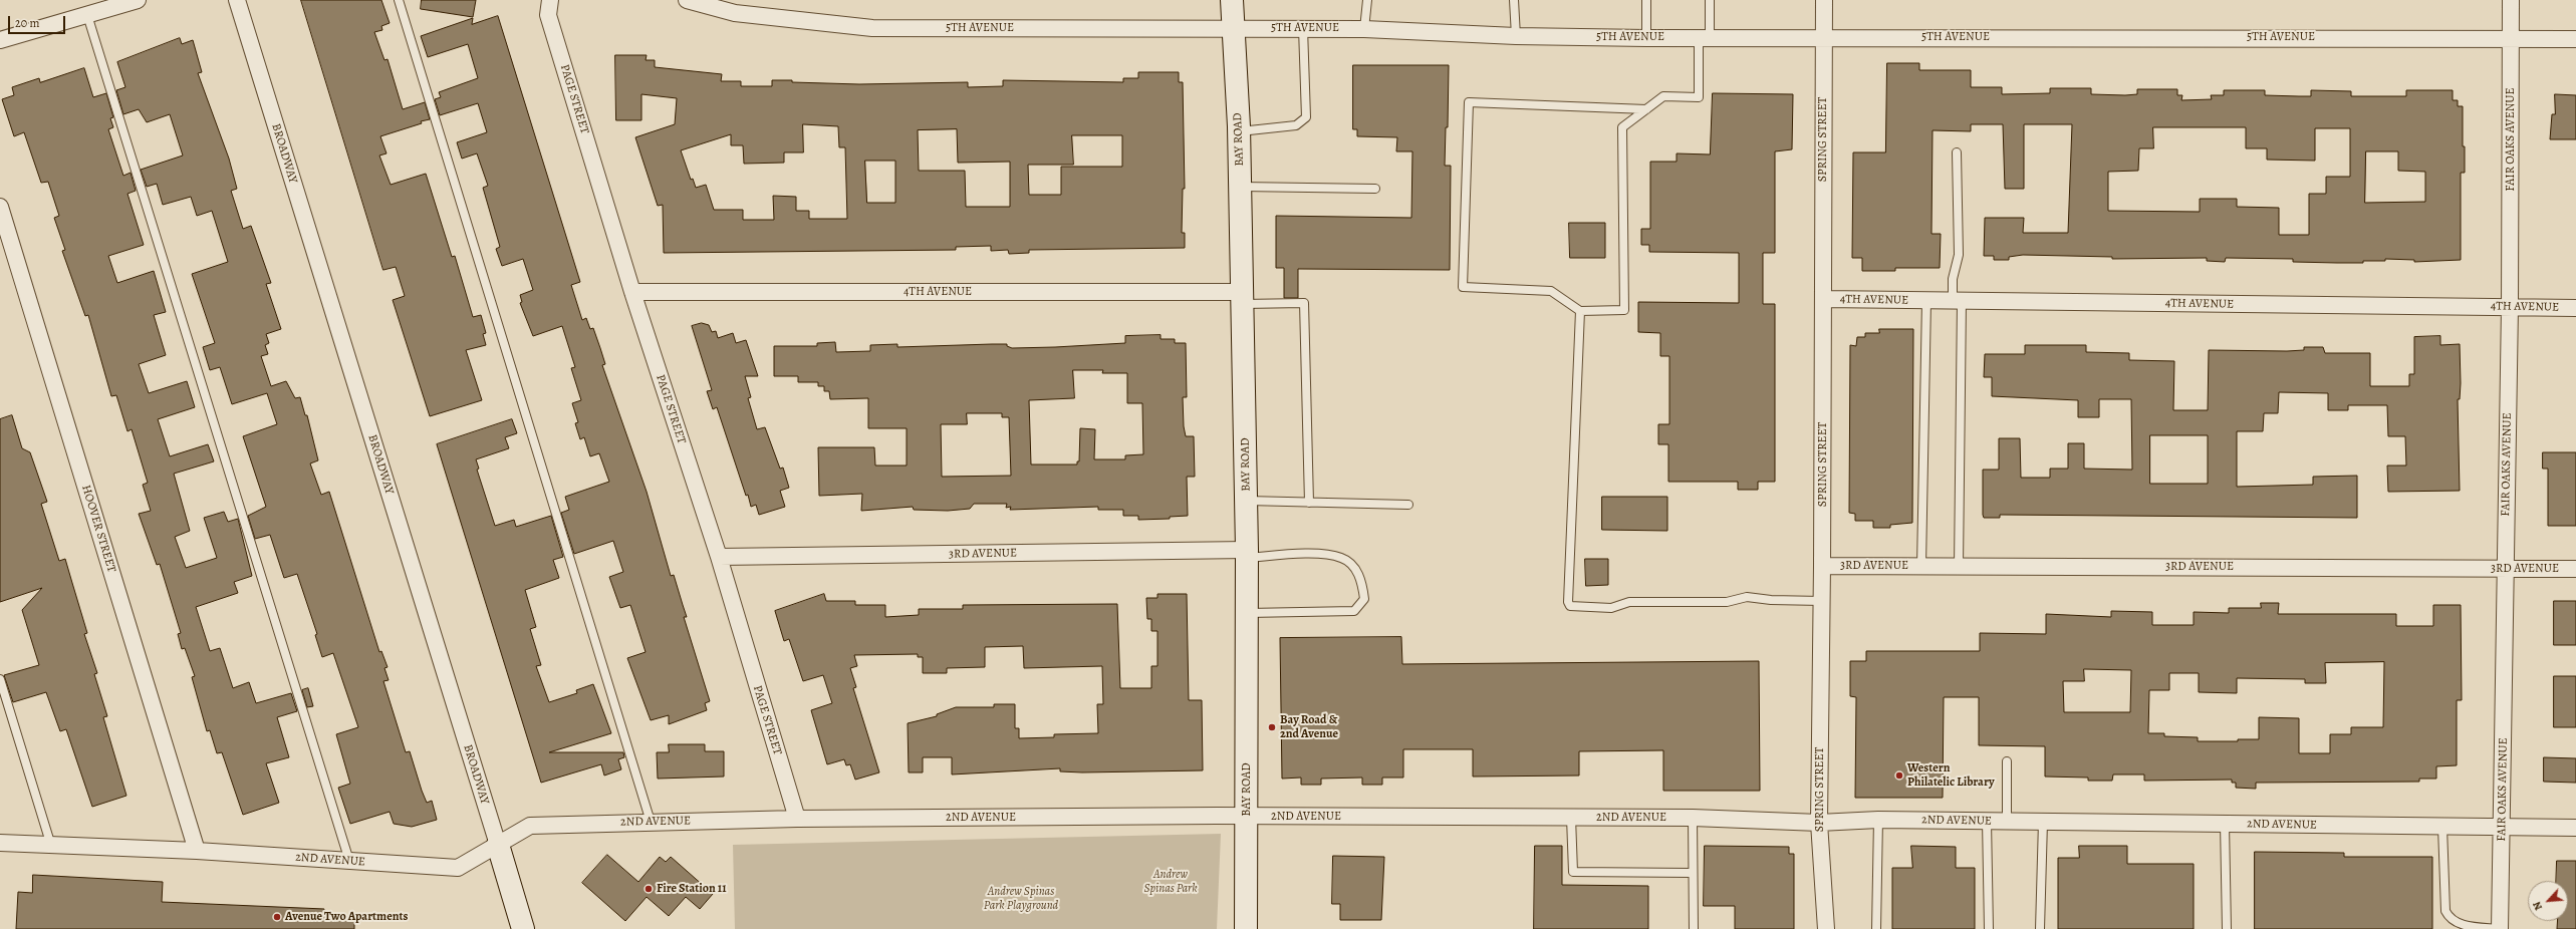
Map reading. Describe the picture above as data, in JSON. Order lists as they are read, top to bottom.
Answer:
{
  "streets": {
    "street": [
      "5TH AVENUE",
      "PAGE STREET",
      "BAY ROAD",
      "SPRING STREET",
      "FAIR OAKS AVENUE",
      "BROADWAY",
      "4TH AVENUE",
      "HOOVER STREET",
      "3RD AVENUE",
      "2ND AVENUE"
    ]
  },
  "crossings": [
    ["5TH AVENUE", "BAY ROAD"],
    ["5TH AVENUE", "SPRING STREET"],
    ["5TH AVENUE", "FAIR OAKS AVENUE"],
    ["PAGE STREET", "4TH AVENUE"],
    ["PAGE STREET", "3RD AVENUE"],
    ["PAGE STREET", "2ND AVENUE"],
    ["BAY ROAD", "4TH AVENUE"],
    ["BAY ROAD", "3RD AVENUE"],
    ["BAY ROAD", "2ND AVENUE"],
    ["SPRING STREET", "4TH AVENUE"],
    ["SPRING STREET", "3RD AVENUE"],
    ["SPRING STREET", "2ND AVENUE"],
    ["FAIR OAKS AVENUE", "4TH AVENUE"],
    ["FAIR OAKS AVENUE", "3RD AVENUE"],
    ["FAIR OAKS AVENUE", "2ND AVENUE"],
    ["BROADWAY", "2ND AVENUE"],
    ["HOOVER STREET", "2ND AVENUE"]
  ],
  "parks": ["Andrew Spinas Park", "Andrew Spinas Park Playground"],
  "places": [
    "Bay Road & 2nd Avenue",
    "Western Philatelic Library",
    "Fire Station 11",
    "Avenue Two Apartments"
  ],
  "scale_bar": "20 m",
  "north": "bottom left"
}
